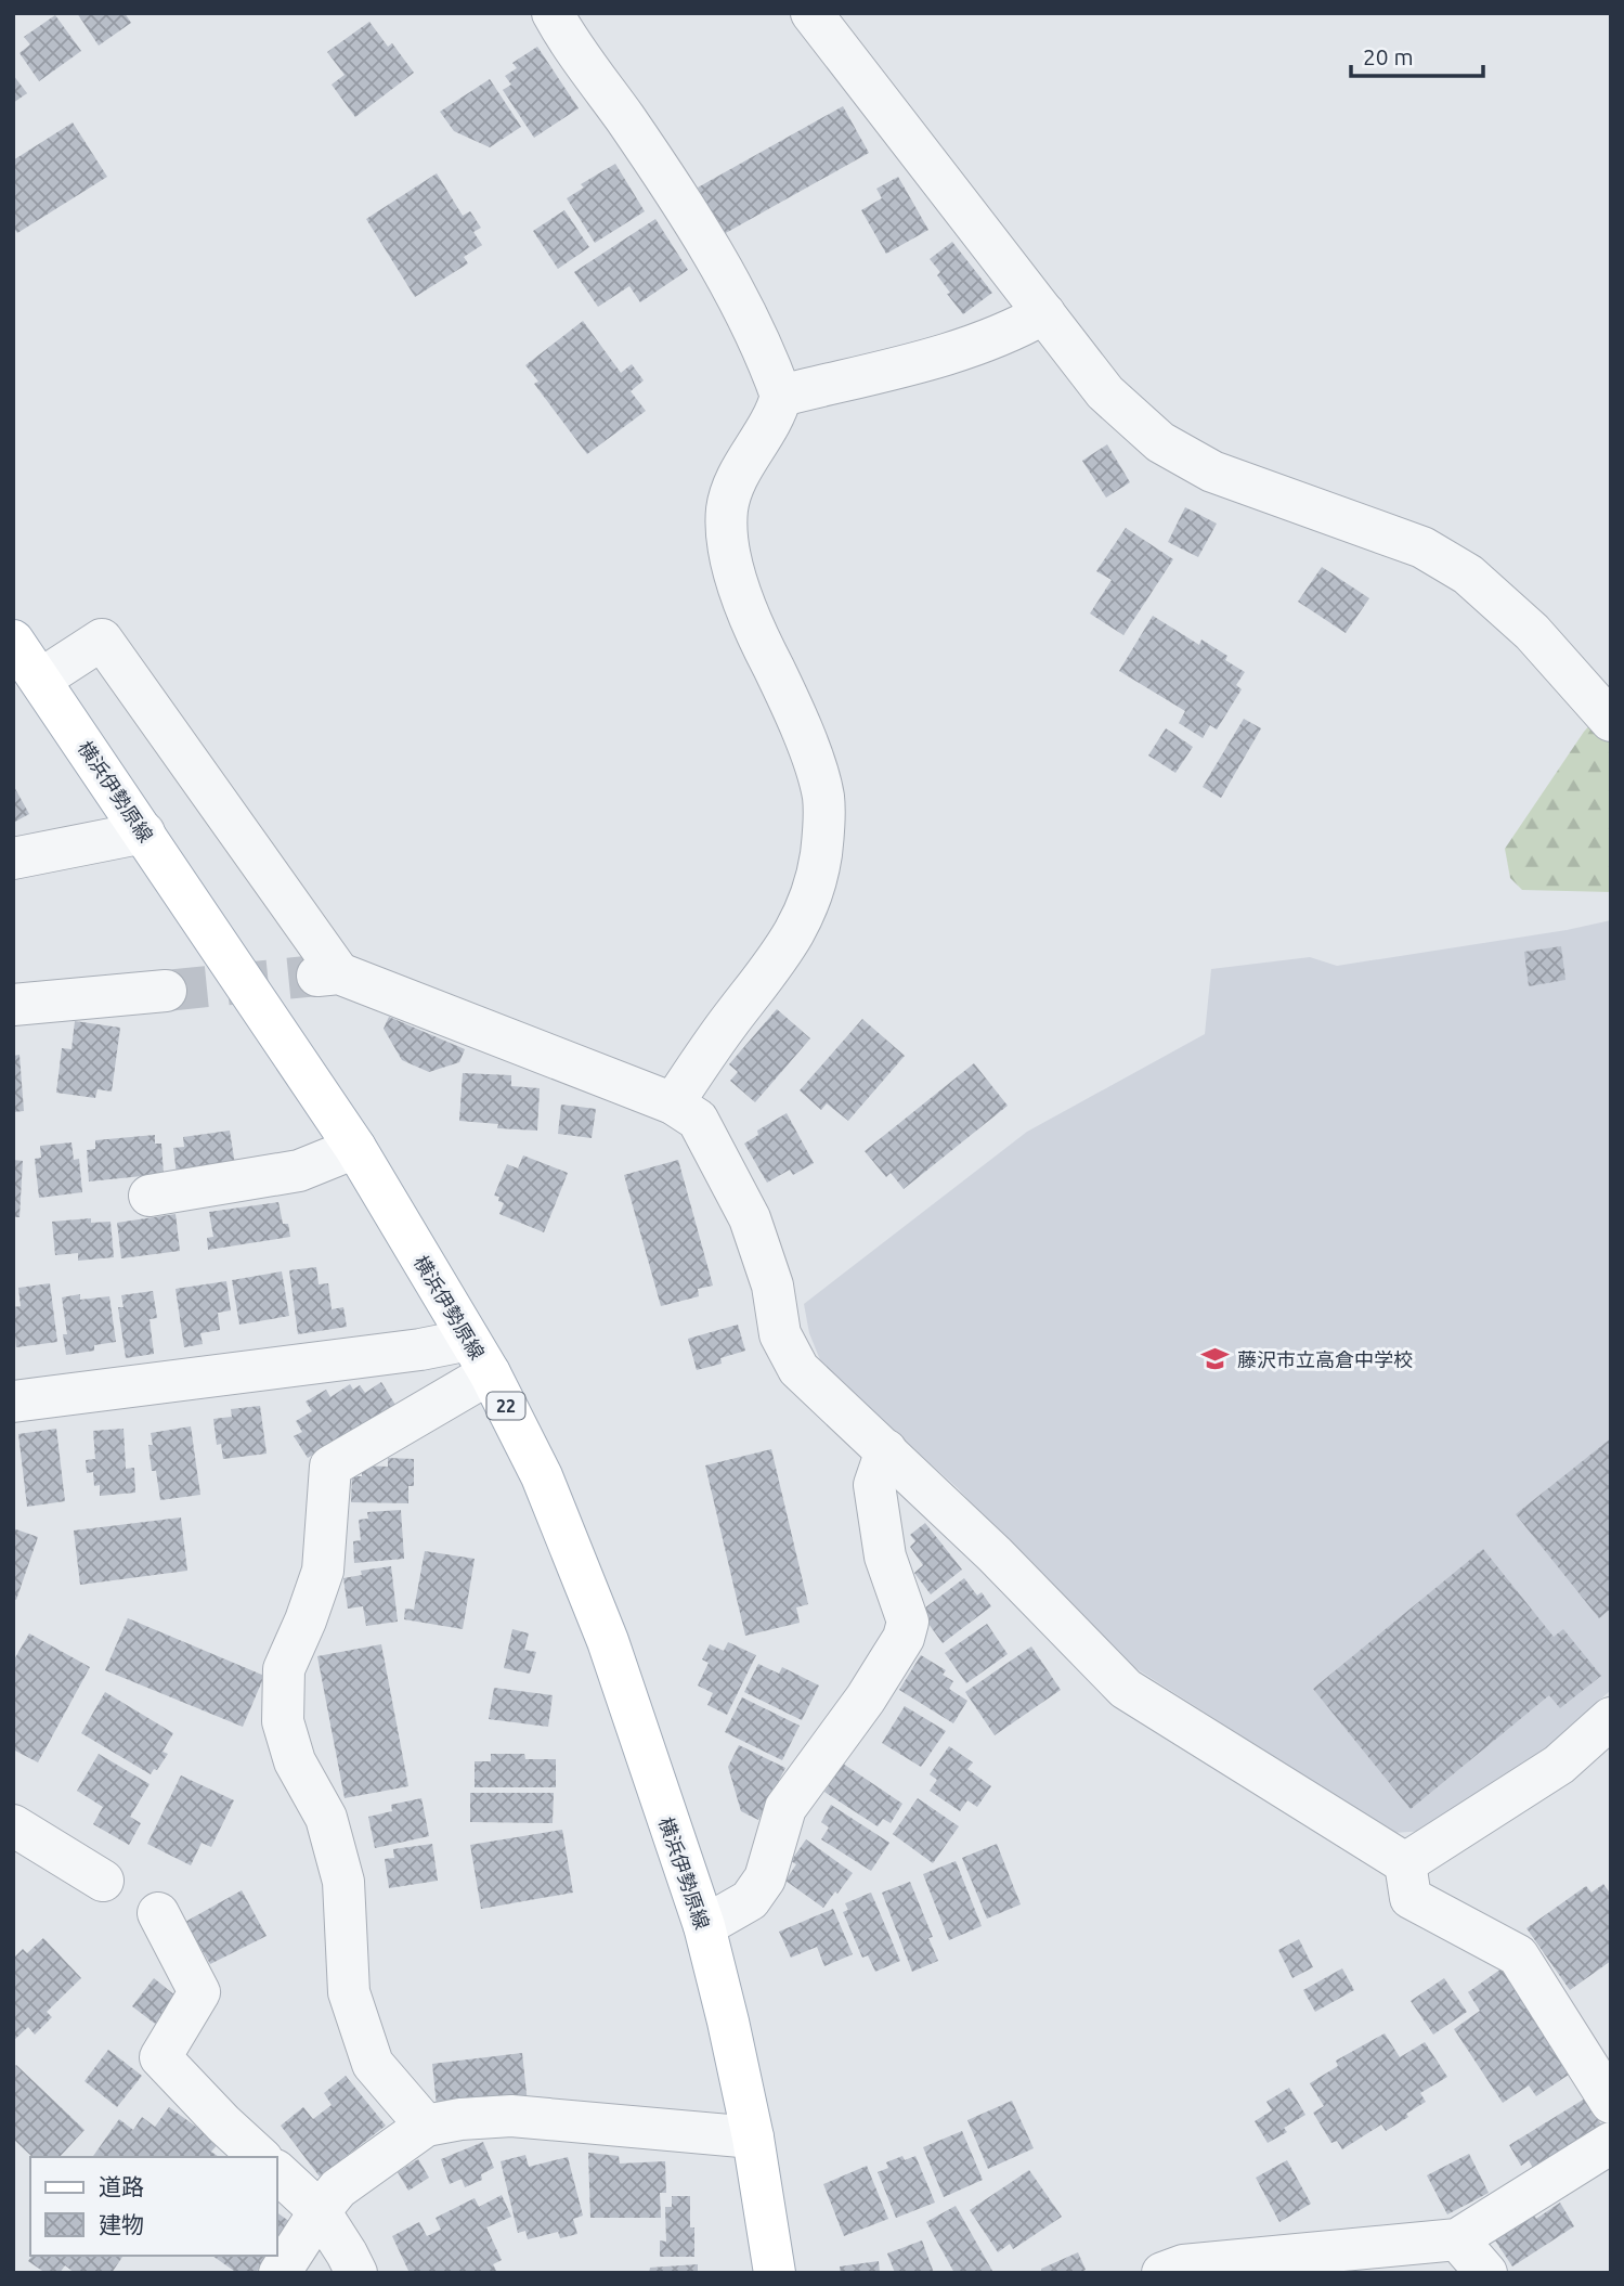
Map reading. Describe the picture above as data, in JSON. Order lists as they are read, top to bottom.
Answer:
{
  "streets": {
    "main road": ["横浜伊勢原線", "22"]
  },
  "places": {
    "school or university": ["藤沢市立高倉中学校"]
  },
  "legend": ["道路", "建物"],
  "scale_bar": "20 m"
}
